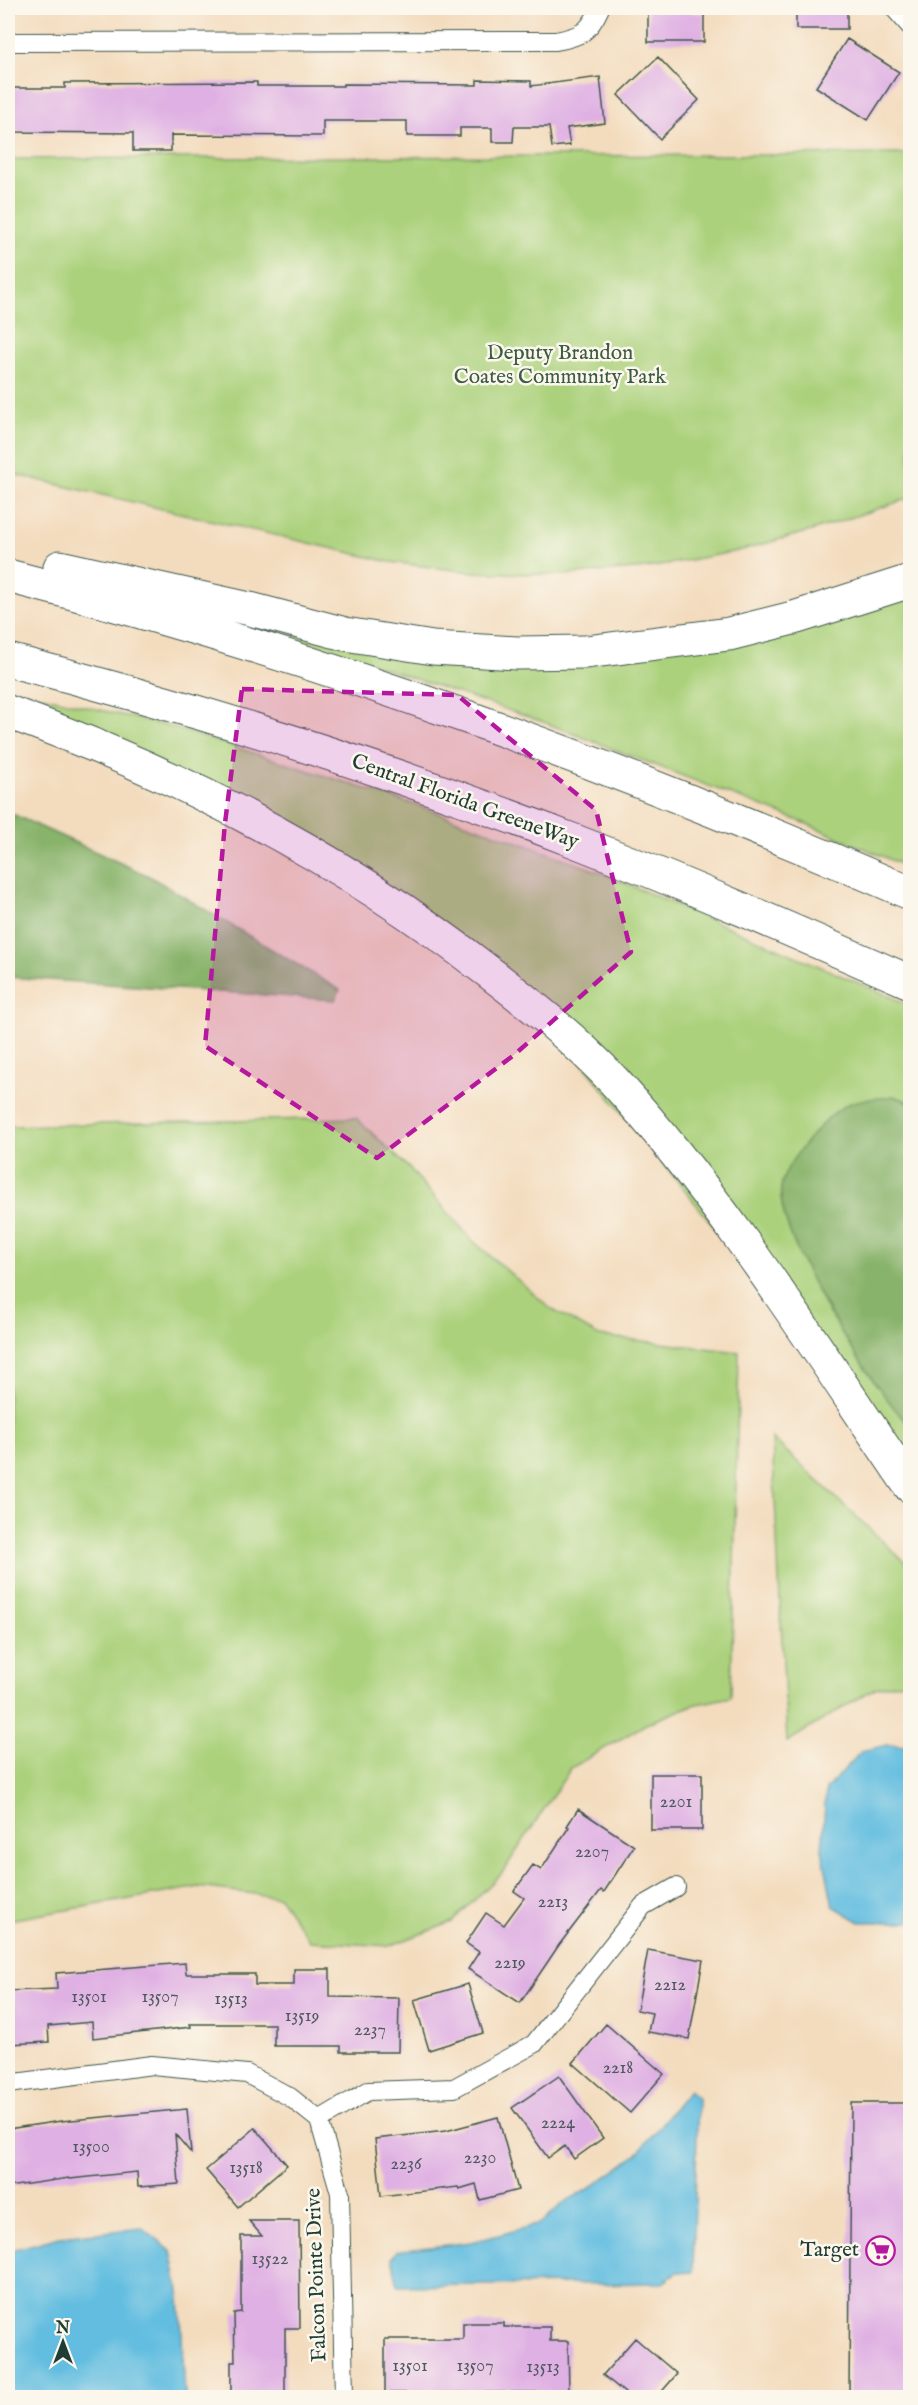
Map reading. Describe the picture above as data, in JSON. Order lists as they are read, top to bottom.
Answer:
{
  "streets": {
    "highway": ["Central Florida GreeneWay"],
    "street": ["Falcon Pointe Drive"]
  },
  "parks": ["Deputy Brandon Coates Community Park"],
  "places": {
    "supermarket": ["Target"]
  },
  "house_numbers": [
    "2201",
    "2207",
    "2213",
    "2219",
    "2212",
    "13501",
    "13507",
    "13513",
    "13519",
    "2237",
    "2218",
    "2224",
    "13500",
    "2230",
    "2236",
    "13518",
    "13522",
    "13501",
    "13507",
    "13513"
  ],
  "north": "top"
}
